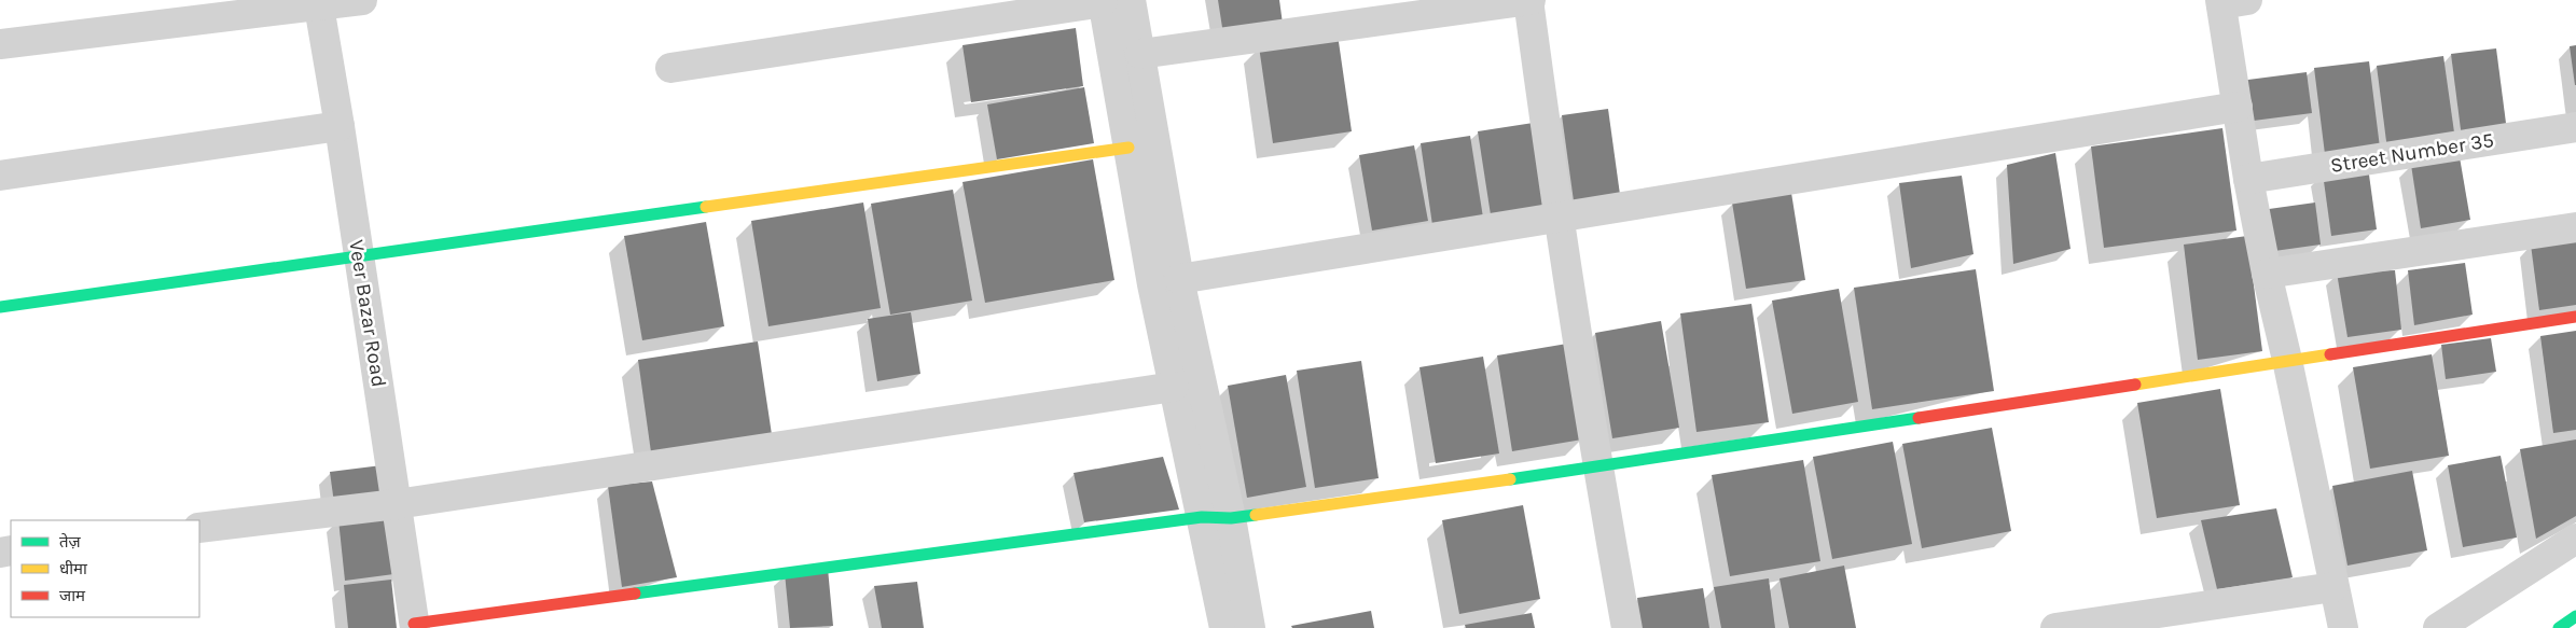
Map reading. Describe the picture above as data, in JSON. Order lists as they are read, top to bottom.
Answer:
{
  "streets": {
    "street": ["Street Number 35", "Veer Bazar Road"]
  },
  "legend": ["तेज़", "धीमा", "जाम"]
}
